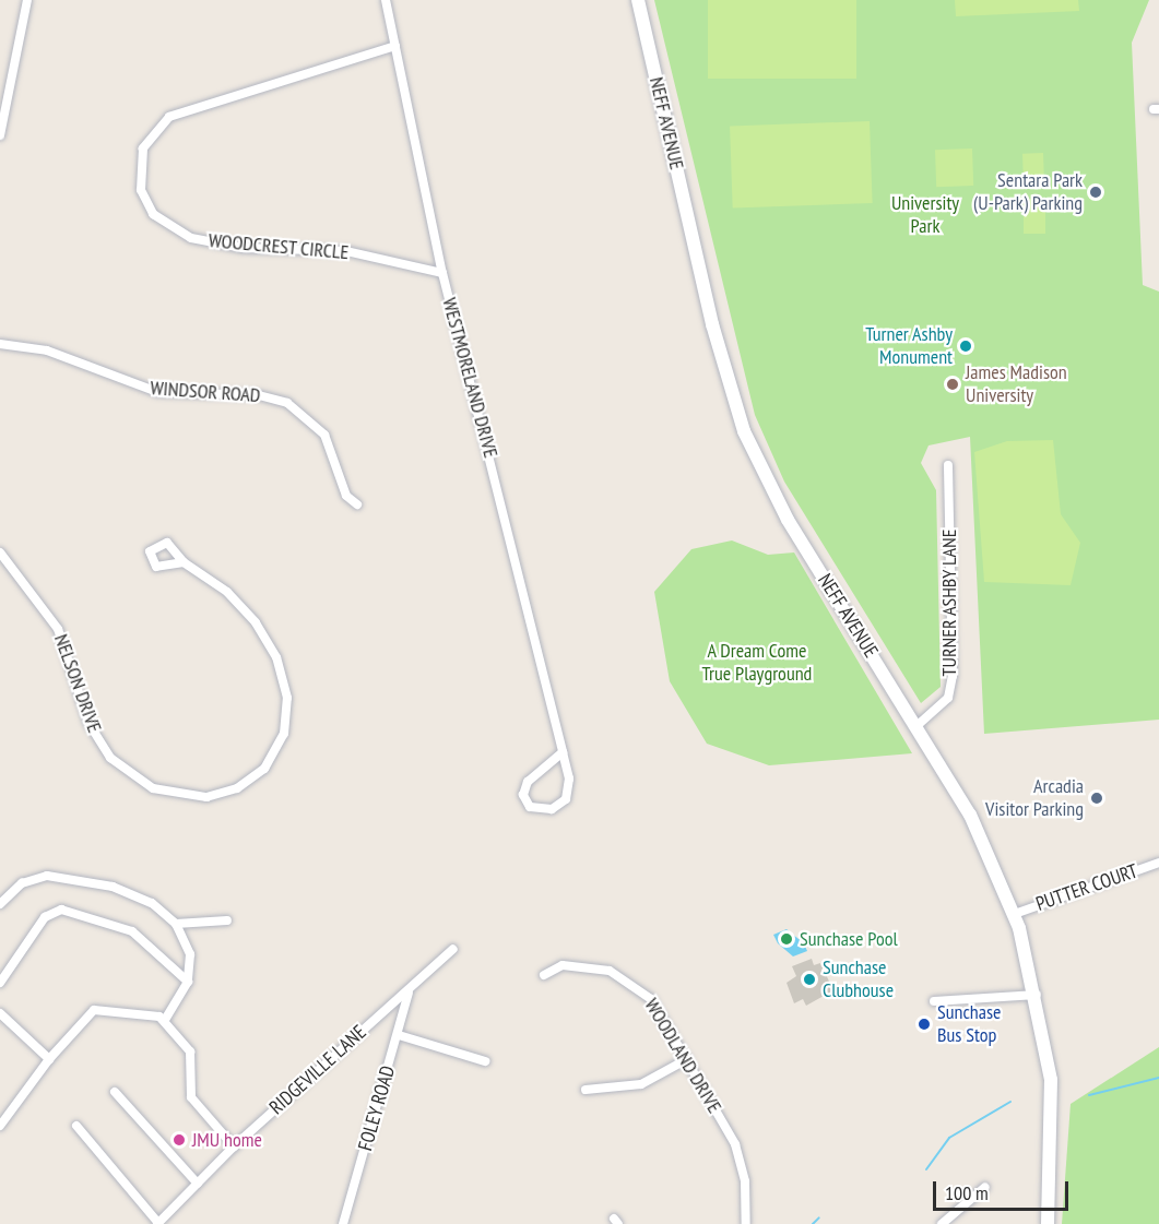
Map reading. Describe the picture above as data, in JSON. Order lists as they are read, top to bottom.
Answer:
{
  "streets": {
    "main road": ["NEFF AVENUE"],
    "street": [
      "WOODCREST CIRCLE",
      "WESTMORELAND DRIVE",
      "WINDSOR ROAD",
      "TURNER ASHBY LANE",
      "NELSON DRIVE",
      "PUTTER COURT",
      "WOODLAND DRIVE",
      "RIDGEVILLE LANE",
      "FOLEY ROAD"
    ]
  },
  "crossings": [
    ["NEFF AVENUE", "TURNER ASHBY LANE"],
    ["NEFF AVENUE", "PUTTER COURT"],
    ["WOODCREST CIRCLE", "WESTMORELAND DRIVE"],
    ["RIDGEVILLE LANE", "FOLEY ROAD"]
  ],
  "parks": ["University Park", "A Dream Come True Playground"],
  "places": [
    "Sentara Park (U-Park) Parking",
    "Turner Ashby Monument",
    "James Madison University",
    "Arcadia Visitor Parking",
    "Sunchase Pool",
    "Sunchase Clubhouse",
    "Sunchase Bus Stop",
    "JMU home"
  ],
  "scale_bar": "100 m"
}
